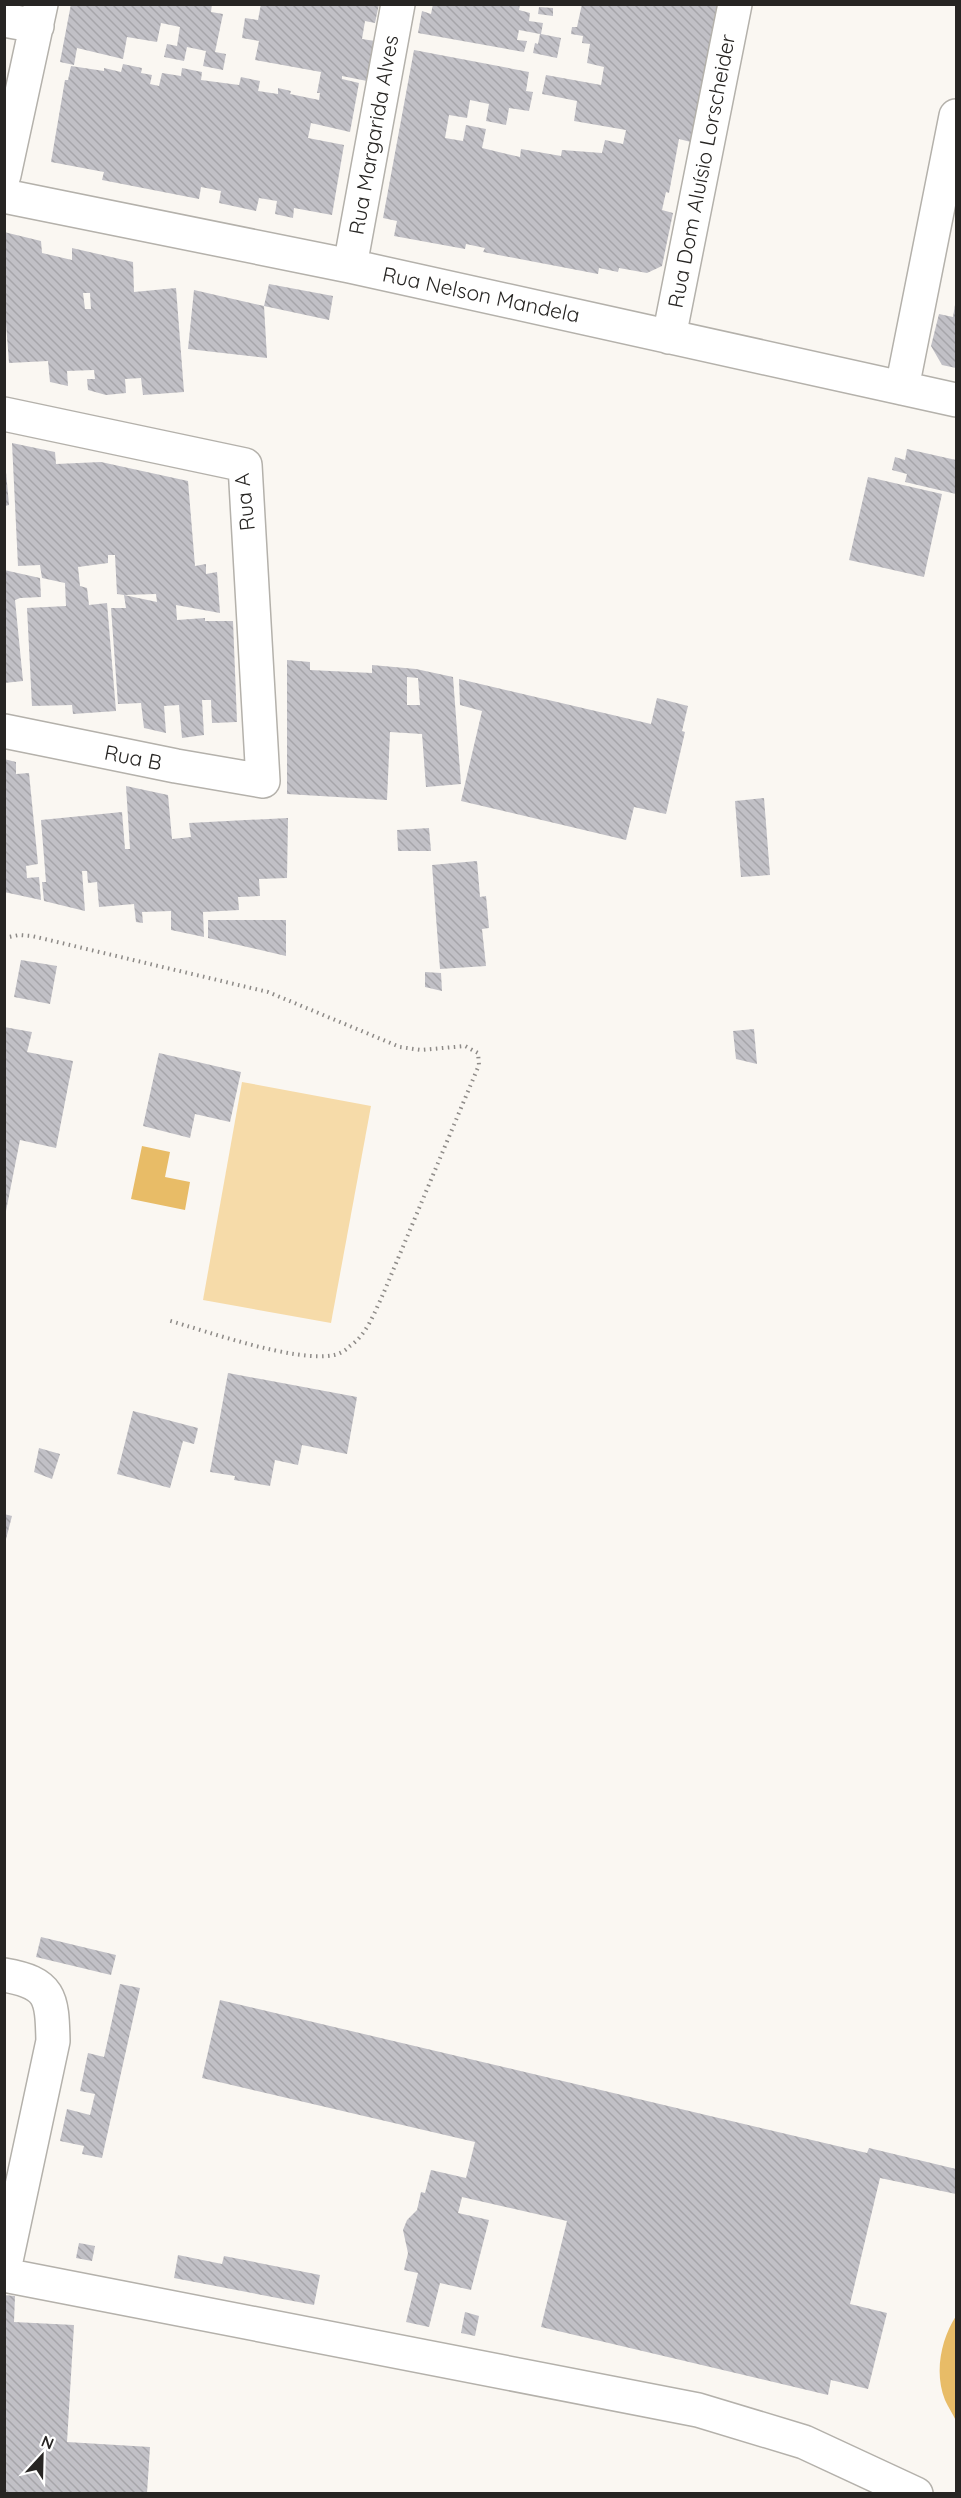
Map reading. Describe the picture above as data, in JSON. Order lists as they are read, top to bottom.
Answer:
{
  "streets": {
    "street": [
      "Rua Margarida Alves",
      "Rua Dom Aluísio Lorscheider",
      "Rua Nelson Mandela",
      "Rua A",
      "Rua B"
    ]
  },
  "crossings": [
    ["Rua Margarida Alves", "Rua Nelson Mandela"],
    ["Rua Dom Aluísio Lorscheider", "Rua Nelson Mandela"],
    ["Rua A", "Rua B"]
  ],
  "north": "top"
}
